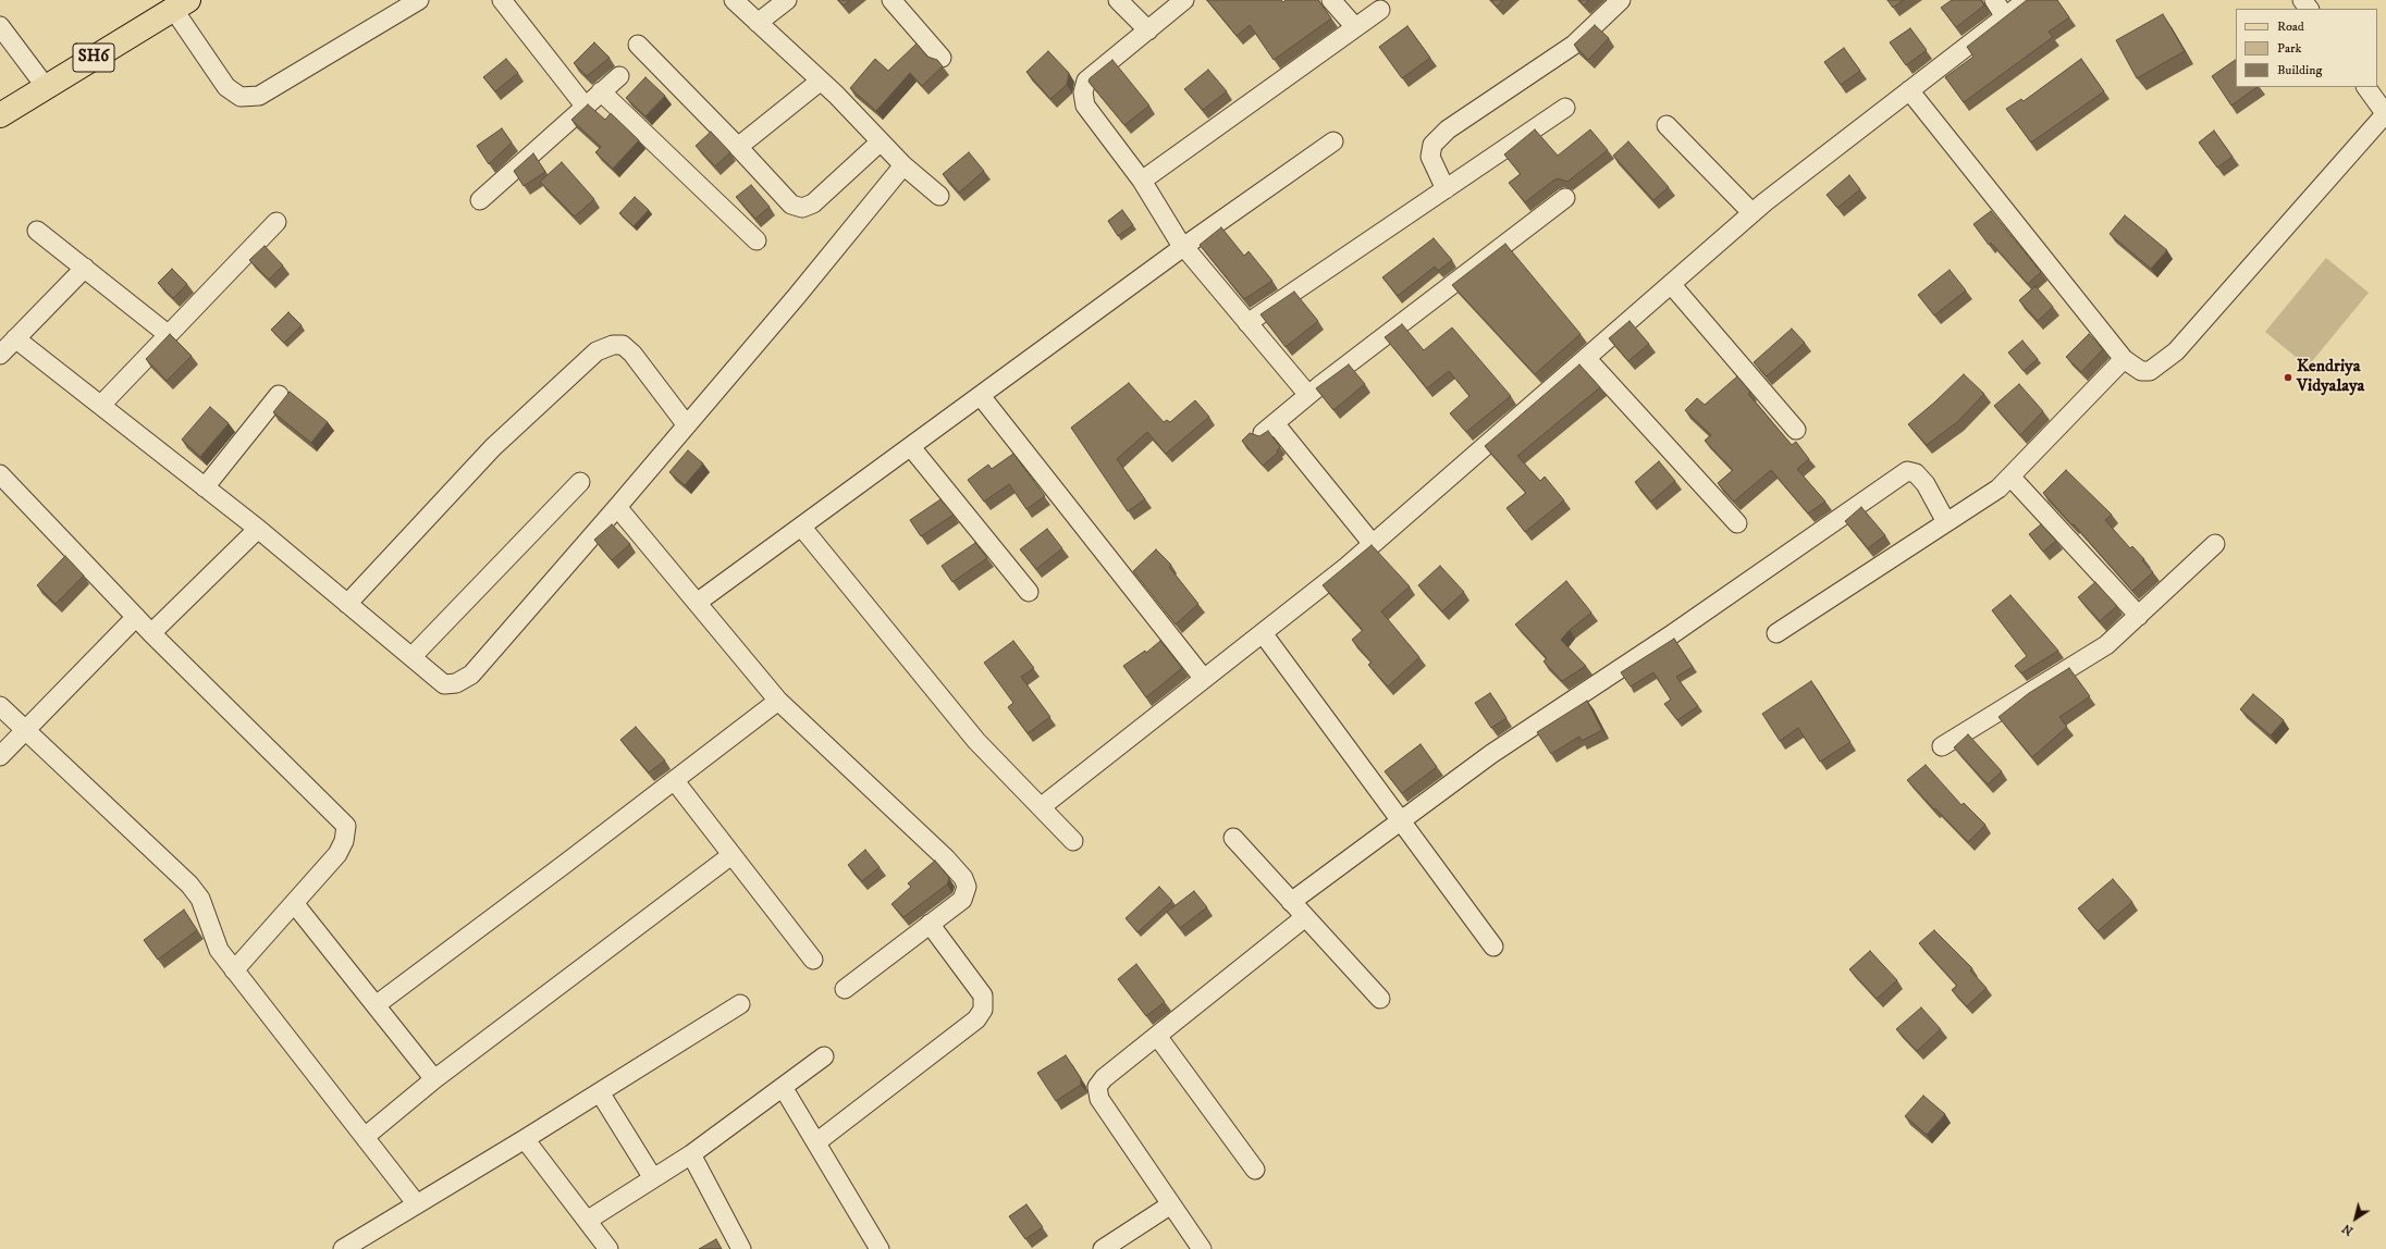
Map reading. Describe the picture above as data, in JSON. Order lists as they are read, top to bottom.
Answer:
{
  "streets": {
    "main road": ["SH6"]
  },
  "places": ["Kendriya Vidyalaya"],
  "legend": ["Road", "Park", "Building"],
  "north": "bottom left"
}
